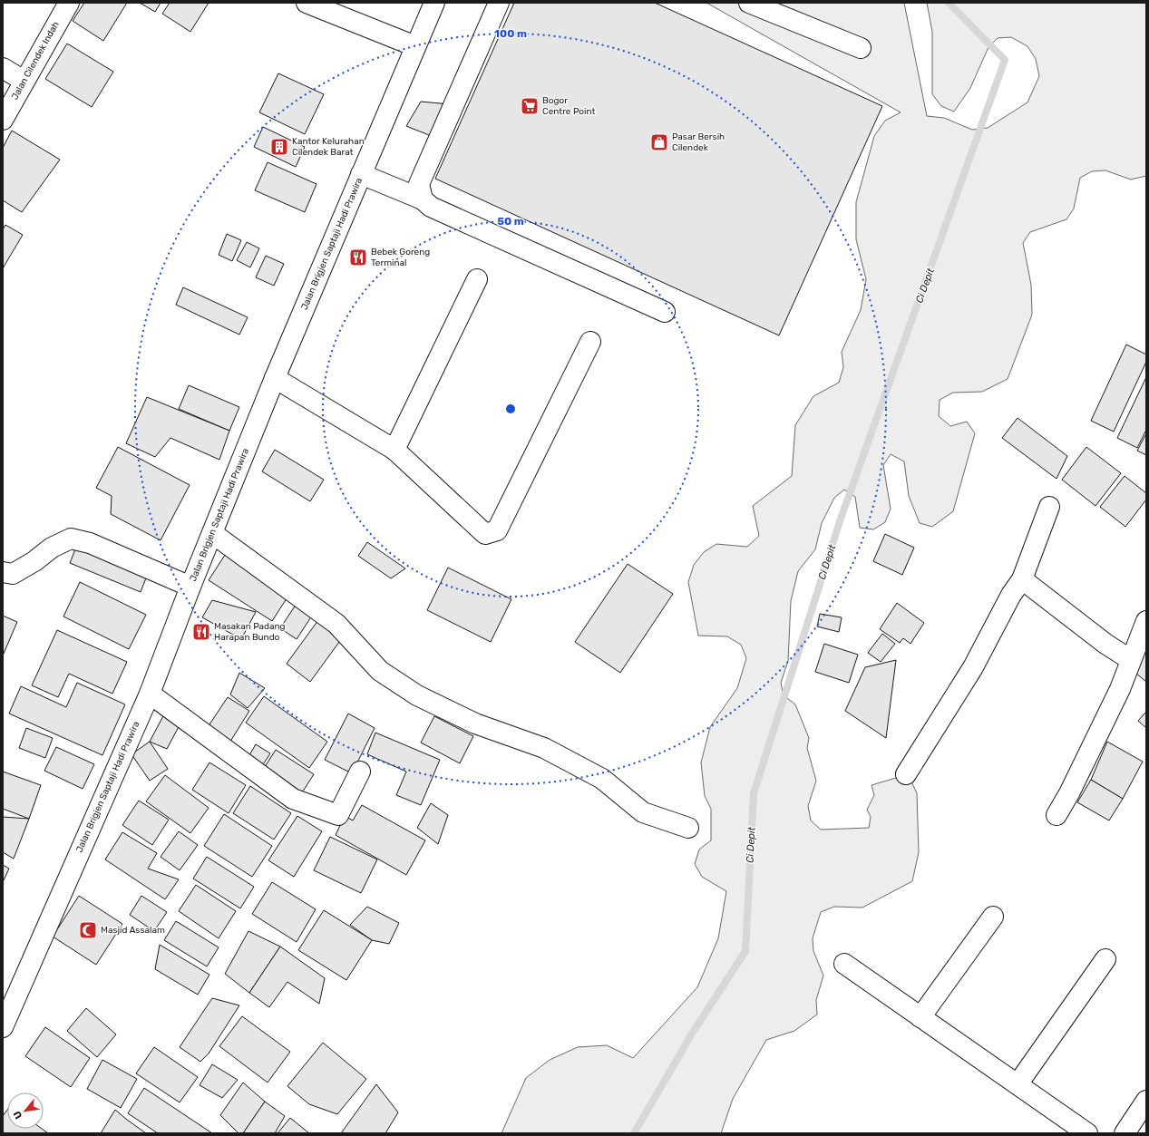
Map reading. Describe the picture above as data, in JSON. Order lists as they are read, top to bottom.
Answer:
{
  "streets": {
    "street": ["Jalan Cilendek Indah", "Jalan Brigjen Saptaji Hadi Prawira"]
  },
  "water": ["Ci Depit"],
  "places": {
    "supermarket": ["Bogor Centre Point"],
    "shop": ["Pasar Bersih Cilendek"],
    "building": ["Kantor Kelurahan Cilendek Barat"],
    "restaurant": ["Bebek Goreng Terminal", "Masakan Padang Harapan Bundo"],
    "mosque": ["Masjid Assalam"]
  },
  "north": "bottom left",
  "rings": ["100 m", "50 m"]
}
